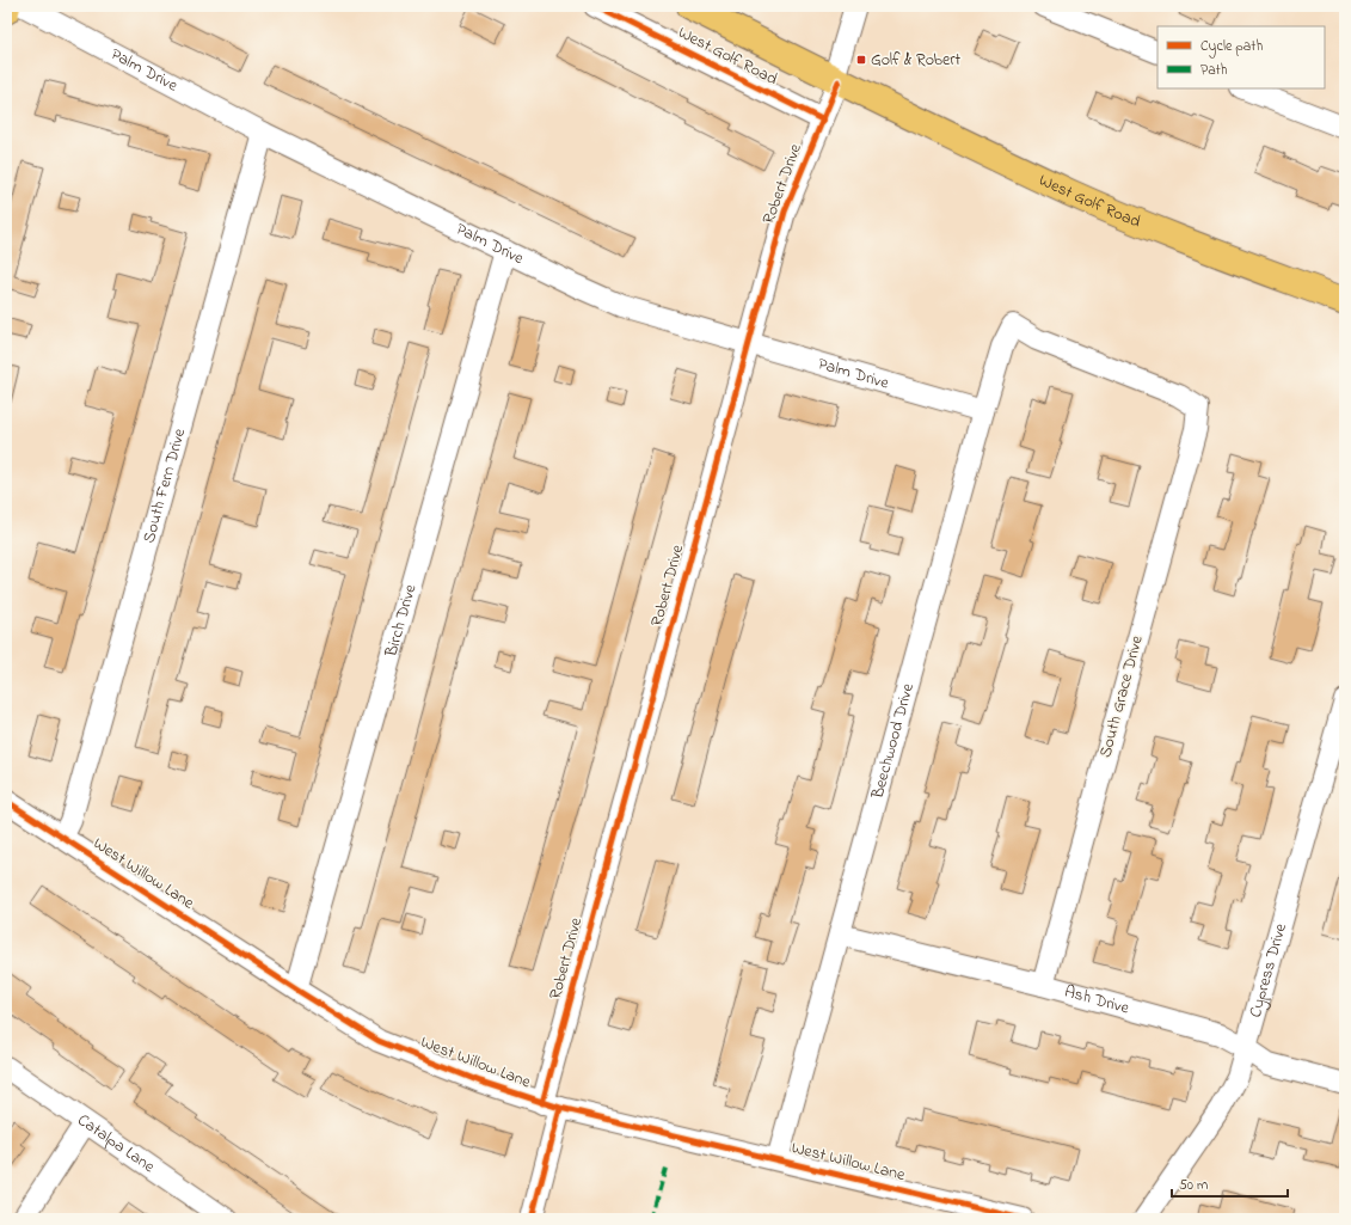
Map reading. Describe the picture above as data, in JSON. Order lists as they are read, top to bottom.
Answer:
{
  "streets": {
    "main road": ["West Golf Road"],
    "street": [
      "Palm Drive",
      "Robert Drive",
      "South Fern Drive",
      "Birch Drive",
      "South Grace Drive",
      "Beechwood Drive",
      "West Willow Lane",
      "Cypress Drive",
      "Ash Drive",
      "Catalpa Lane"
    ]
  },
  "crossings": [
    ["West Golf Road", "Robert Drive"],
    ["Palm Drive", "Robert Drive"],
    ["Palm Drive", "South Fern Drive"],
    ["Palm Drive", "Birch Drive"],
    ["Palm Drive", "Beechwood Drive"],
    ["Robert Drive", "West Willow Lane"],
    ["South Fern Drive", "West Willow Lane"],
    ["Birch Drive", "West Willow Lane"],
    ["South Grace Drive", "Beechwood Drive"],
    ["South Grace Drive", "Ash Drive"],
    ["Beechwood Drive", "West Willow Lane"],
    ["Beechwood Drive", "Ash Drive"],
    ["Cypress Drive", "Ash Drive"]
  ],
  "places": {
    "transit": ["Golf & Robert"]
  },
  "legend": ["Cycle path", "Path"],
  "scale_bar": "50 m"
}
